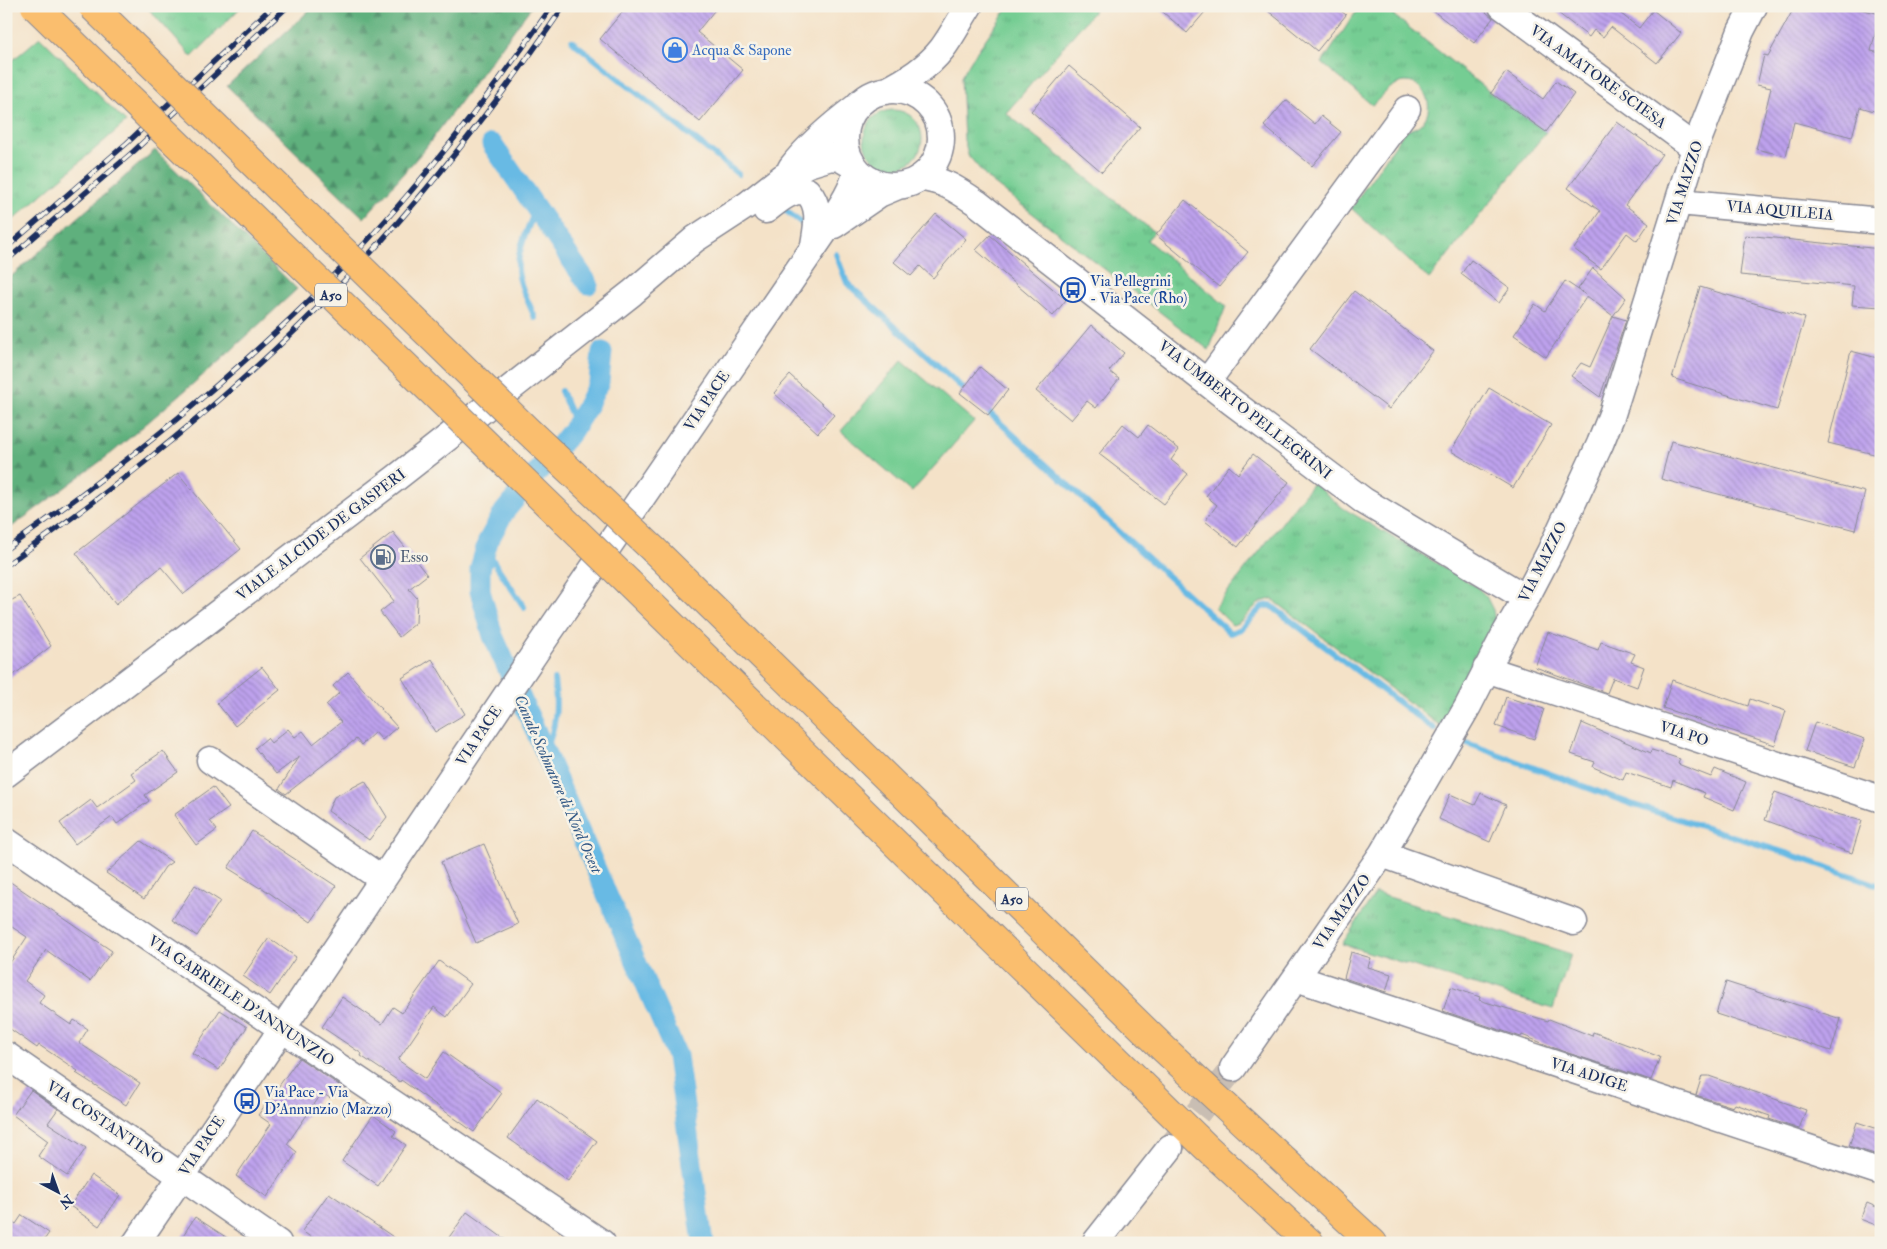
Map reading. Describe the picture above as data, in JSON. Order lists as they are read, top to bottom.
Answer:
{
  "streets": {
    "highway": ["A50"],
    "street": [
      "VIA AMATORE SCIESA",
      "VIA MAZZO",
      "VIA AQUILEIA",
      "VIA PACE",
      "VIA UMBERTO PELLEGRINI",
      "VIALE ALCIDE DE GASPERI",
      "VIA PO",
      "VIA GABRIELE D'ANNUNZIO",
      "VIA ADIGE",
      "VIA COSTANTINO"
    ]
  },
  "crossings": [
    ["VIA AMATORE SCIESA", "VIA MAZZO"],
    ["VIA MAZZO", "VIA AQUILEIA"],
    ["VIA MAZZO", "VIA UMBERTO PELLEGRINI"],
    ["VIA MAZZO", "VIA PO"],
    ["VIA MAZZO", "VIA ADIGE"],
    ["VIA PACE", "VIALE ALCIDE DE GASPERI"],
    ["VIA PACE", "VIA GABRIELE D'ANNUNZIO"],
    ["VIA PACE", "VIA COSTANTINO"]
  ],
  "water": ["Canale Scolmatore di Nord Ovest"],
  "places": {
    "shop": ["Acqua & Sapone"],
    "bus stop": ["Via Pellegrini - Via Pace (Rho)", "Via Pace - Via D'Annunzio (Mazzo)"],
    "fuel station": ["Esso"]
  },
  "north": "bottom right"
}
